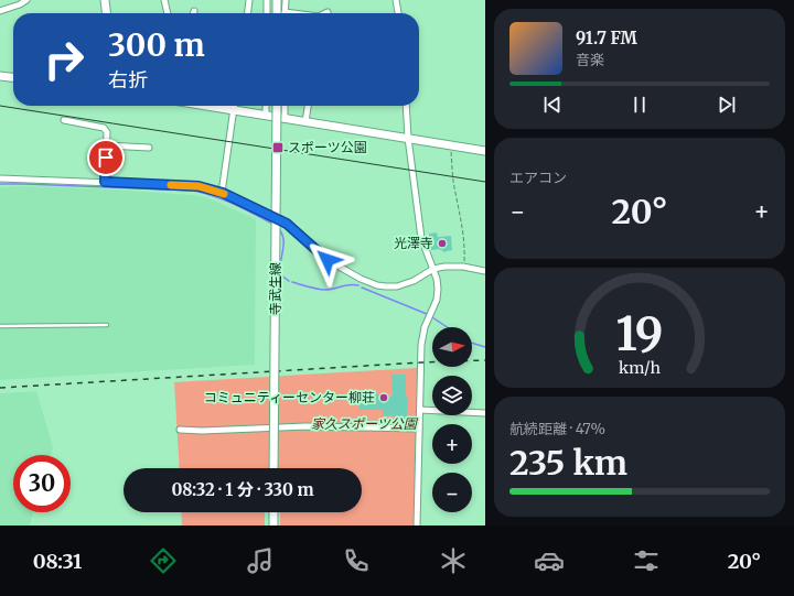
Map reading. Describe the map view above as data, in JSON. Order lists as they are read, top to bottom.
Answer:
{
  "streets": {
    "main road": ["寺武生線"]
  },
  "parks": ["家久スポーツ公園"],
  "places": {
    "transit": ["スポーツ公園"],
    "other": ["光澤寺", "コミュニティーセンター柳荘"]
  },
  "north": "right",
  "page": {
    "turn": ["300 m", "右折"],
    "song": ["91.7 FM", "音楽"],
    "tile": [
      "エアコン",
      ["航続距離 · 47%", "235 km"]
    ],
    "heat": ["−", "20°", "+"],
    "map_buttons": ["+", "−"],
    "limit": "30",
    "trip": "08:32 · 1 分 · 330 m",
    "tabs": ["08:31", "20°"],
    "gauge": ["19", "km/h"]
  }
}
